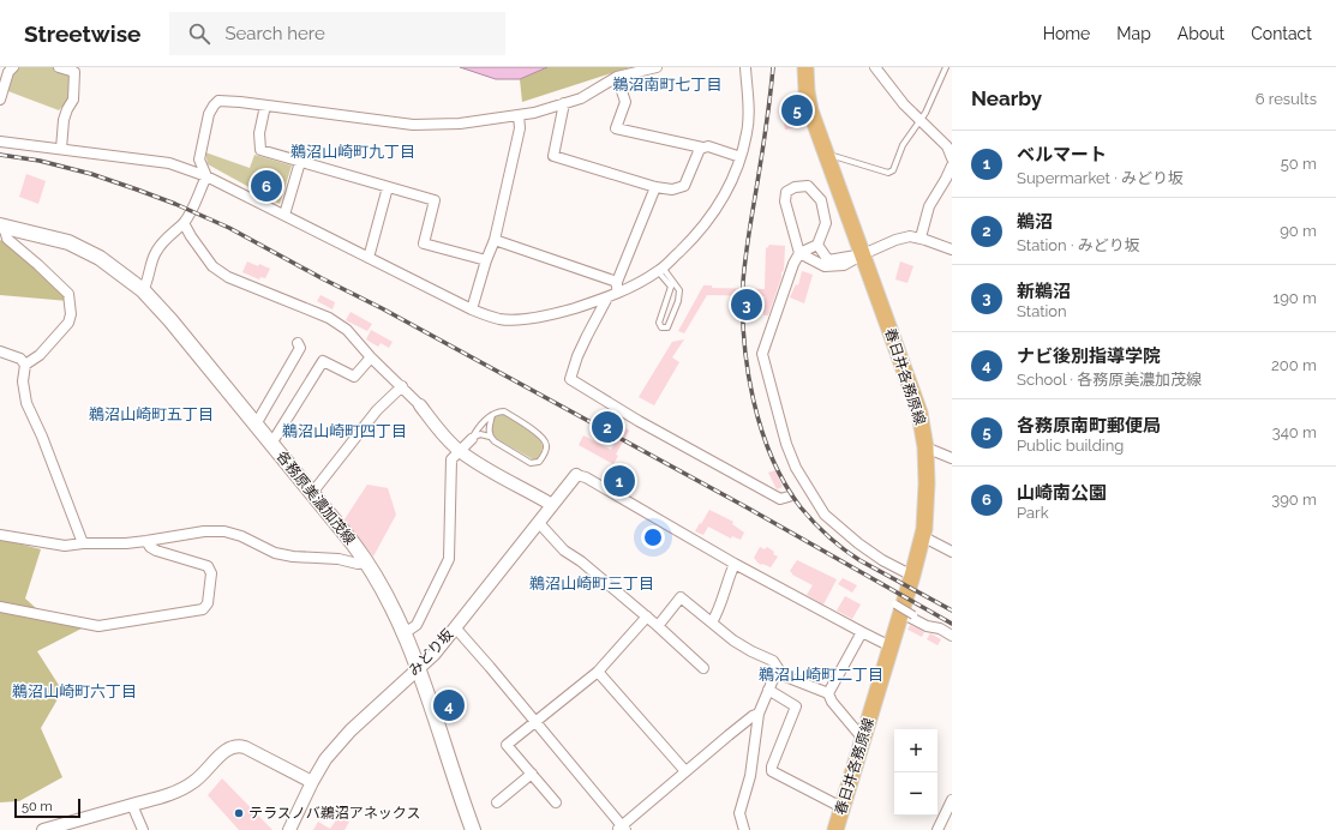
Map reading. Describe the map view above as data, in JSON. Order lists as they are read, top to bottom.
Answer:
{
  "streets": {
    "main road": ["春日井各務原線", "各務原美濃加茂線"],
    "street": ["みどり坂"]
  },
  "crossings": [
    ["各務原美濃加茂線", "みどり坂"]
  ],
  "districts": [
    "鵜沼南町七丁目",
    "鵜沼山崎町九丁目",
    "鵜沼山崎町五丁目",
    "鵜沼山崎町四丁目",
    "鵜沼山崎町三丁目",
    "鵜沼山崎町二丁目",
    "鵜沼山崎町六丁目"
  ],
  "places": ["テラスノバ鵜沼アネックス"],
  "scale_bar": "50 m",
  "page": {
    "header": "Streetwise",
    "search": "Search here",
    "nav": [
      "Home",
      "Map",
      "About",
      "Contact"
    ],
    "heading": ["Nearby", "6 results"],
    "pins": [
      "5",
      "6",
      "3",
      "2",
      "1",
      "4"
    ],
    "list": [
      {
        "mark": "1",
        "name": "ベルマート",
        "note": "Supermarket · みどり坂",
        "value": "50 m"
      },
      {
        "mark": "2",
        "name": "鵜沼",
        "note": "Station · みどり坂",
        "value": "90 m"
      },
      {
        "mark": "3",
        "name": "新鵜沼",
        "note": "Station",
        "value": "190 m"
      },
      {
        "mark": "4",
        "name": "ナビ後別指導学院",
        "note": "School · 各務原美濃加茂線",
        "value": "200 m"
      },
      {
        "mark": "5",
        "name": "各務原南町郵便局",
        "note": "Public building",
        "value": "340 m"
      },
      {
        "mark": "6",
        "name": "山崎南公園",
        "note": "Park",
        "value": "390 m"
      }
    ],
    "map_buttons": ["+", "−"],
    "scale": "50 m"
  }
}
